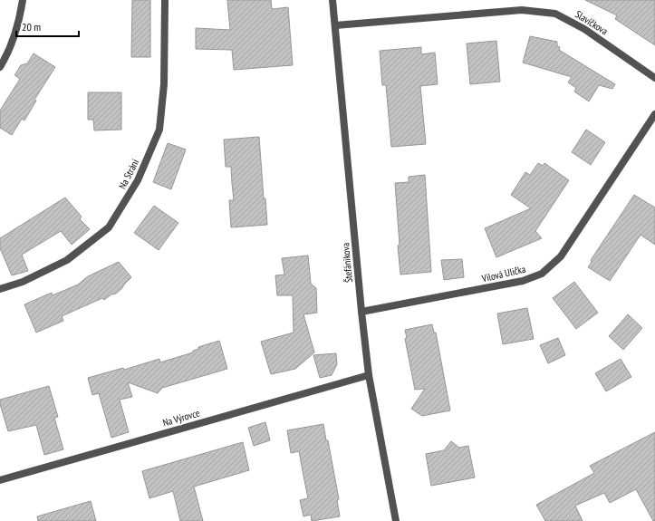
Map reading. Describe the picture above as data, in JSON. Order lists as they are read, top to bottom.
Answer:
{
  "streets": {
    "street": [
      "Slavíčkova",
      "Na Stráni",
      "Štefánikova",
      "Vilová Ulička",
      "Na Výrovce"
    ]
  },
  "crossings": [
    ["Slavíčkova", "Štefánikova"],
    ["Štefánikova", "Vilová Ulička"],
    ["Štefánikova", "Na Výrovce"]
  ],
  "scale_bar": "20 m"
}
